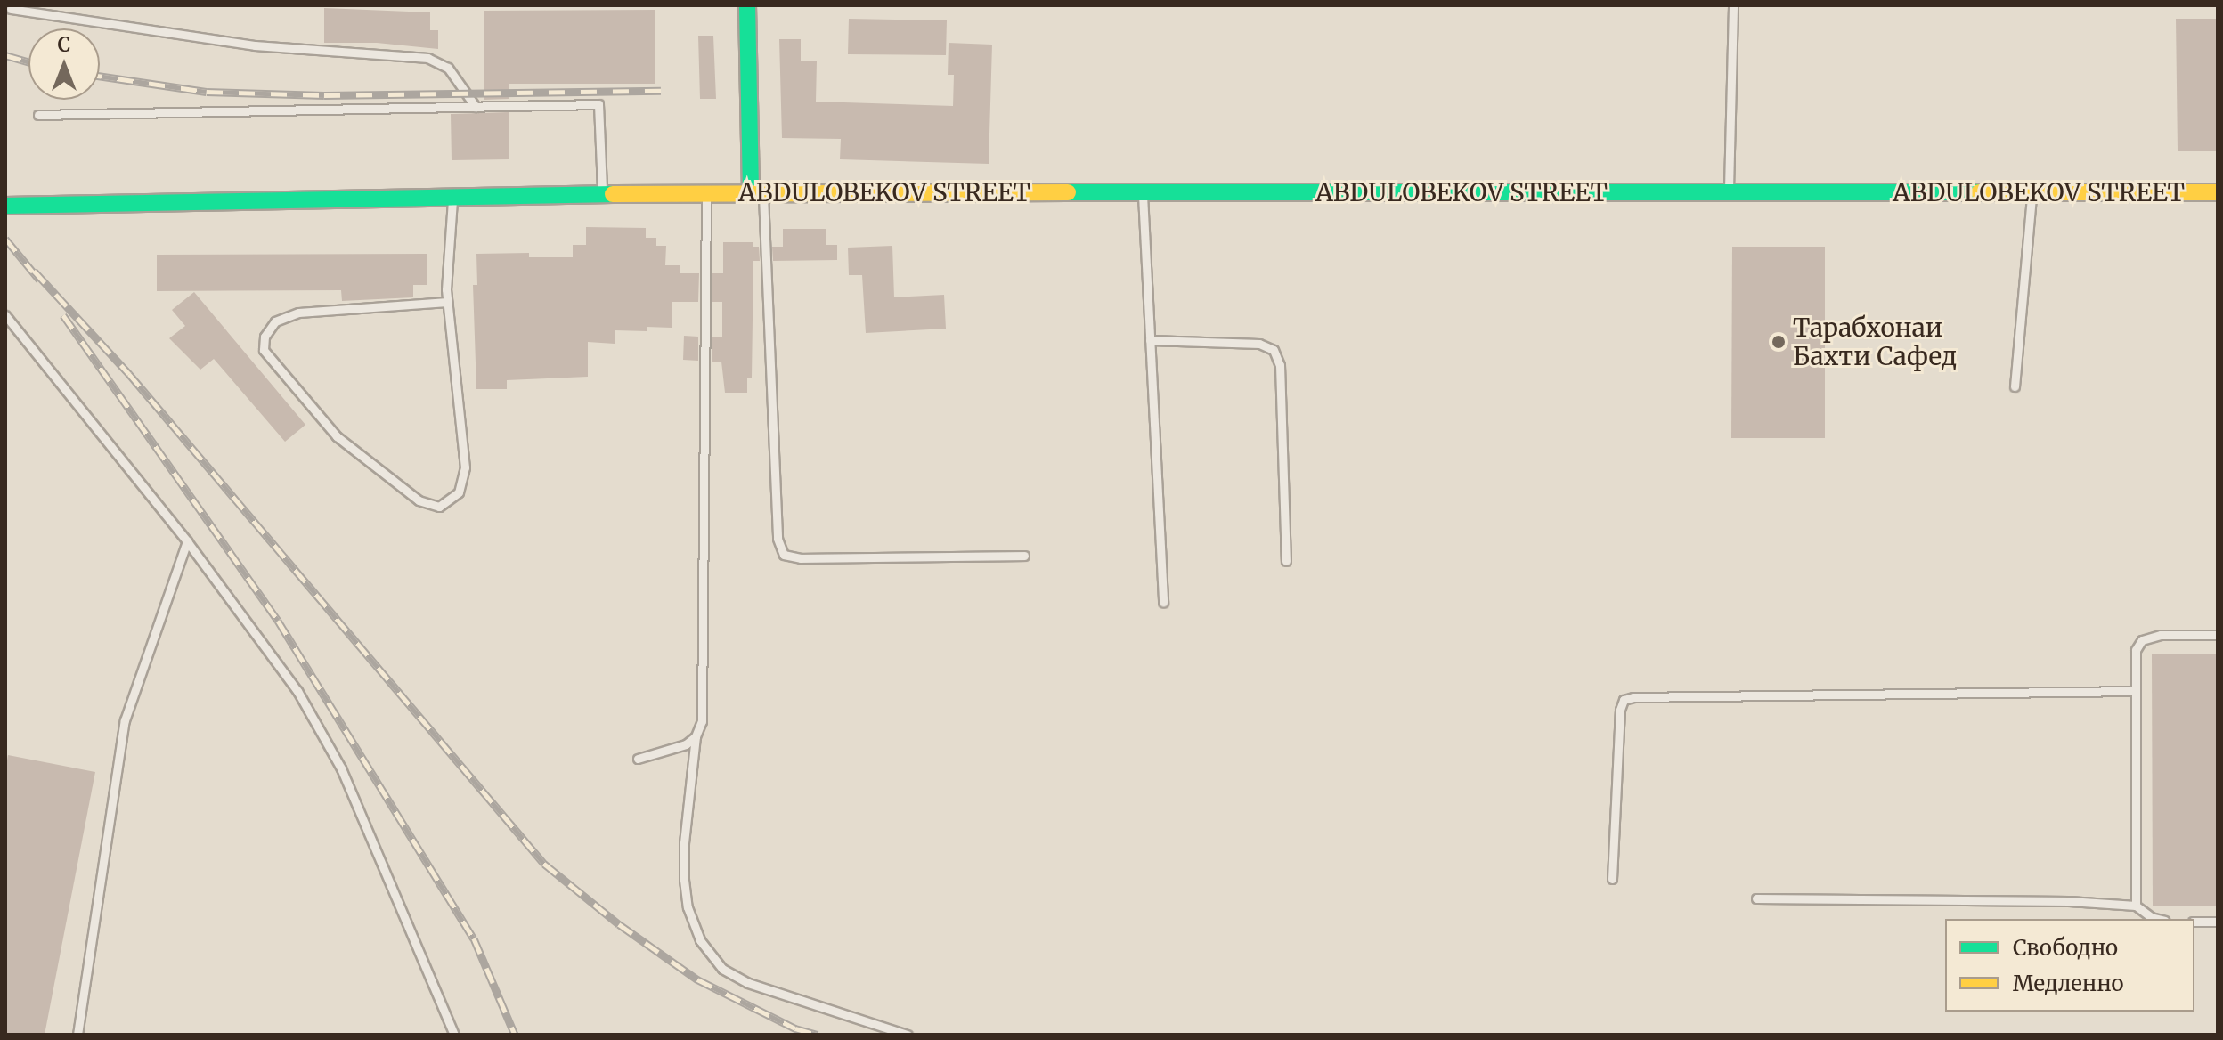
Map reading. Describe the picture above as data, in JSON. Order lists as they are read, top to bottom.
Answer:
{
  "streets": {
    "street": ["ABDULOBEKOV STREET"]
  },
  "places": ["Тарабхонаи Бахти Сафед"],
  "legend": ["Свободно", "Медленно"],
  "north": "top"
}
